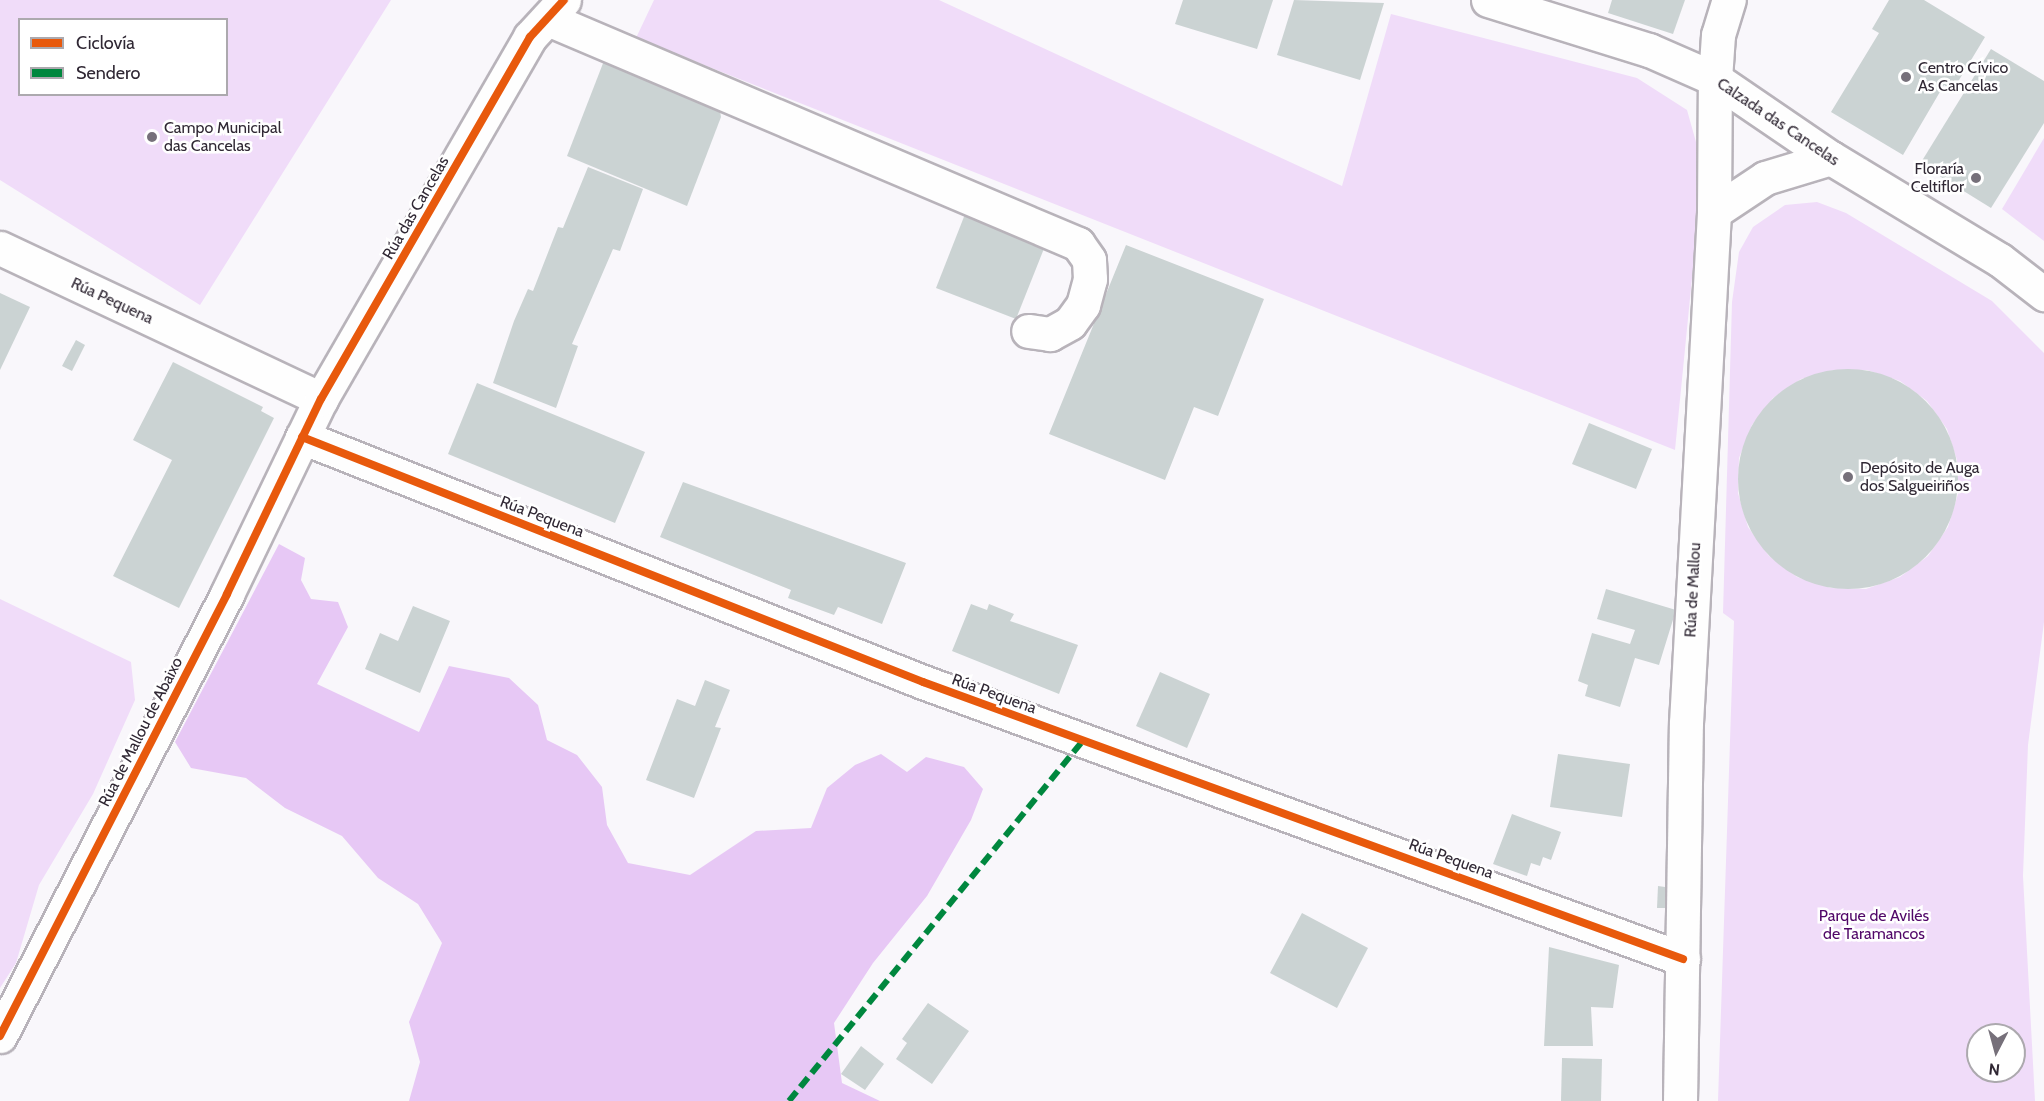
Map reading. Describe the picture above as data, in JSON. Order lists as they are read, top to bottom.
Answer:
{
  "streets": {
    "street": [
      "Calzada das Cancelas",
      "Rúa das Cancelas",
      "Rúa Pequena",
      "Rúa de Mallou",
      "Rúa de Mallou de Abaixo"
    ]
  },
  "crossings": [
    ["Calzada das Cancelas", "Rúa de Mallou"],
    ["Rúa das Cancelas", "Rúa Pequena"],
    ["Rúa das Cancelas", "Rúa de Mallou de Abaixo"],
    ["Rúa Pequena", "Rúa de Mallou"],
    ["Rúa Pequena", "Rúa de Mallou de Abaixo"]
  ],
  "parks": ["Parque de Avilés de Taramancos"],
  "places": [
    "Centro Cívico As Cancelas",
    "Campo Municipal das Cancelas",
    "Floraría Celtiflor",
    "Depósito de Auga dos Salgueiriños"
  ],
  "legend": ["Ciclovía", "Sendero"],
  "north": "bottom"
}
